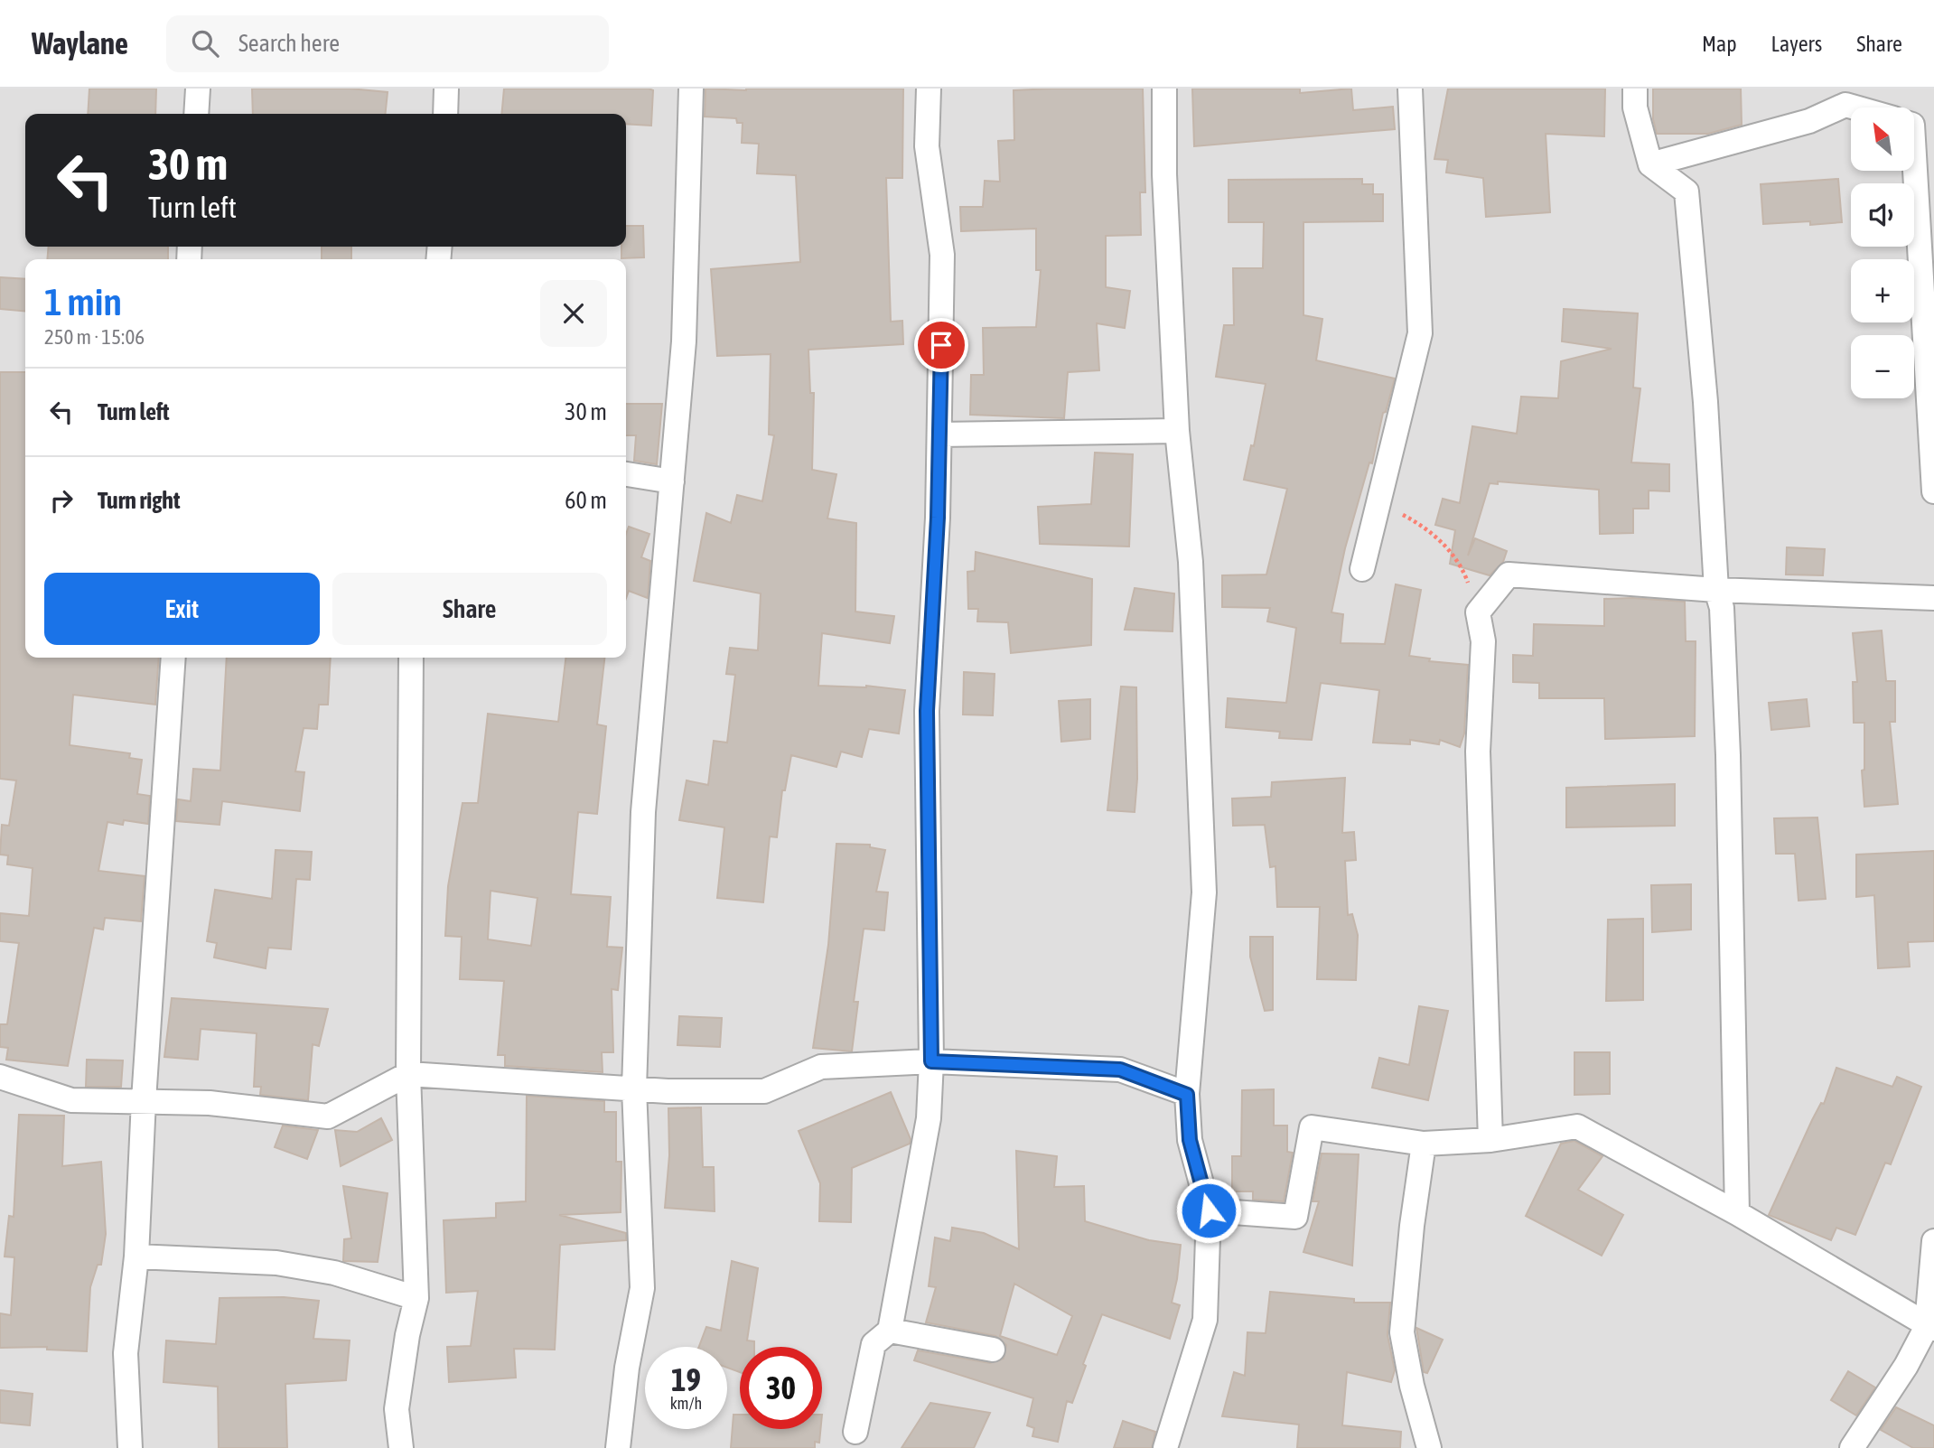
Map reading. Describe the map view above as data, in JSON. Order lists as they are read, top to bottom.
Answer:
{
  "north": "top left",
  "page": {
    "header": "Waylane",
    "search": "Search here",
    "nav": ["Map", "Layers", "Share"],
    "map_buttons": ["+", "−"],
    "turn": ["30 m", "Turn left"],
    "heading": ["1 min", "250 m · 15:06"],
    "list": [
      {
        "name": "Turn left",
        "value": "30 m"
      },
      {
        "name": "Turn right",
        "value": "60 m"
      }
    ],
    "buttons": ["Exit", "Share"],
    "speed": "19 km/h",
    "limit": "30"
  }
}
